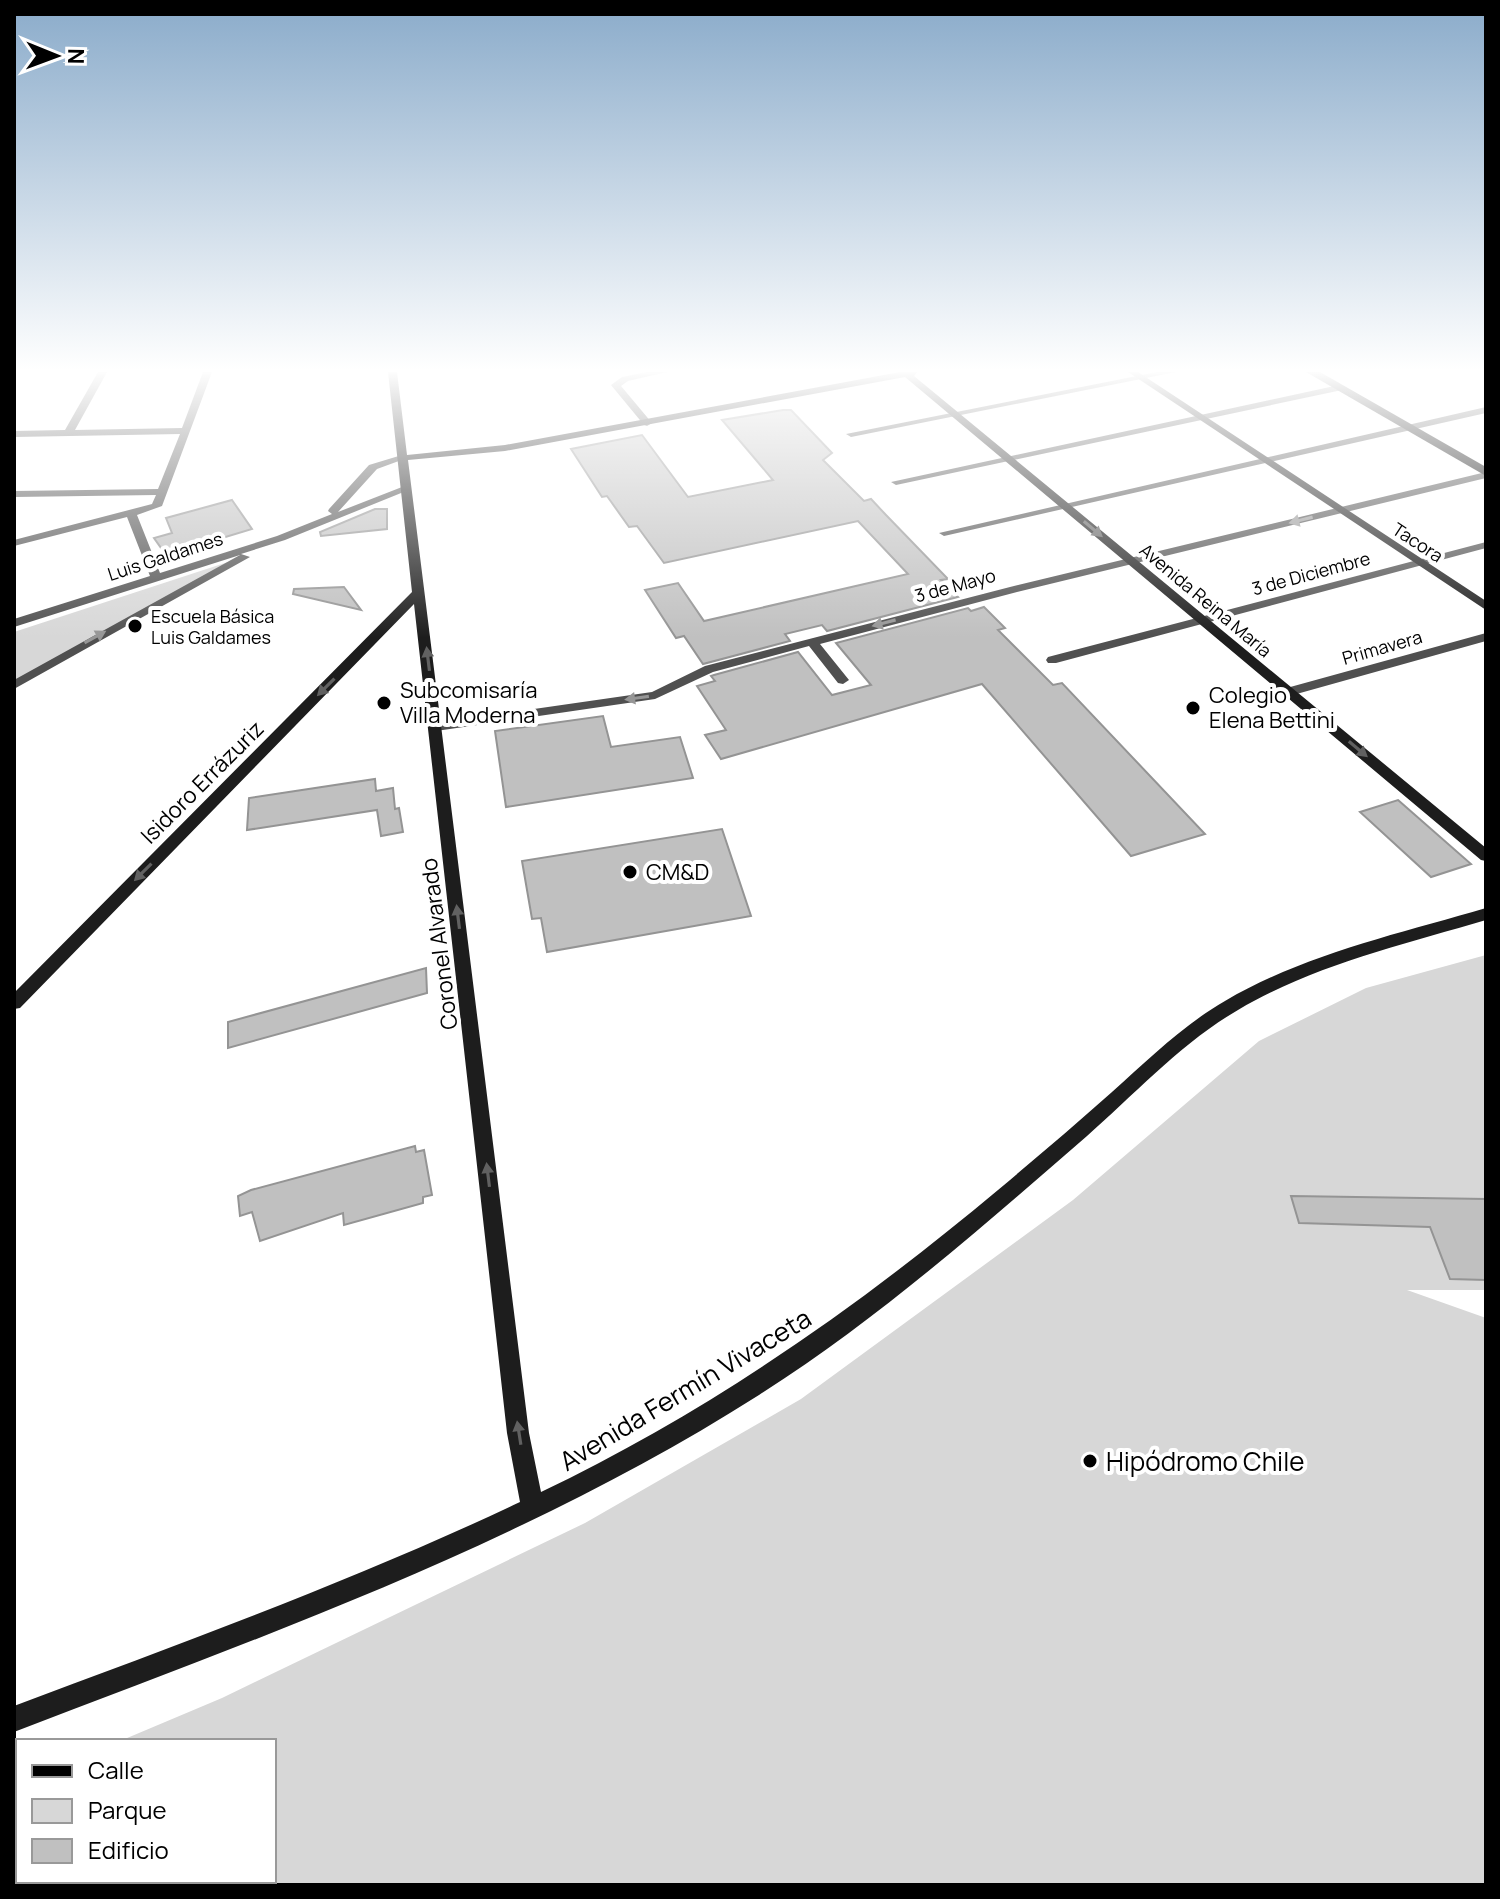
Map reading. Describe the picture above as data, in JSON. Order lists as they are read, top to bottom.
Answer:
{
  "streets": {
    "street": [
      "Tacora",
      "Luis Galdames",
      "3 de Diciembre",
      "3 de Mayo",
      "Avenida Reina María",
      "Primavera",
      "Isidoro Errázuriz",
      "Coronel Alvarado",
      "Avenida Fermín Vivaceta"
    ]
  },
  "crossings": [
    ["Tacora", "3 de Diciembre"],
    ["Tacora", "3 de Mayo"],
    ["Luis Galdames", "Coronel Alvarado"],
    ["3 de Diciembre", "Avenida Reina María"],
    ["3 de Mayo", "Avenida Reina María"],
    ["3 de Mayo", "Coronel Alvarado"],
    ["Avenida Reina María", "Primavera"],
    ["Isidoro Errázuriz", "Coronel Alvarado"],
    ["Coronel Alvarado", "Avenida Fermín Vivaceta"]
  ],
  "one_way": ["Avenida Reina María", "Isidoro Errázuriz", "Coronel Alvarado"],
  "places": [
    "Escuela Básica Luis Galdames",
    "Subcomisaría Villa Moderna",
    "Colegio Elena Bettini",
    "CM&D",
    "Hipódromo Chile"
  ],
  "legend": ["Calle", "Parque", "Edificio"],
  "north": "right"
}
